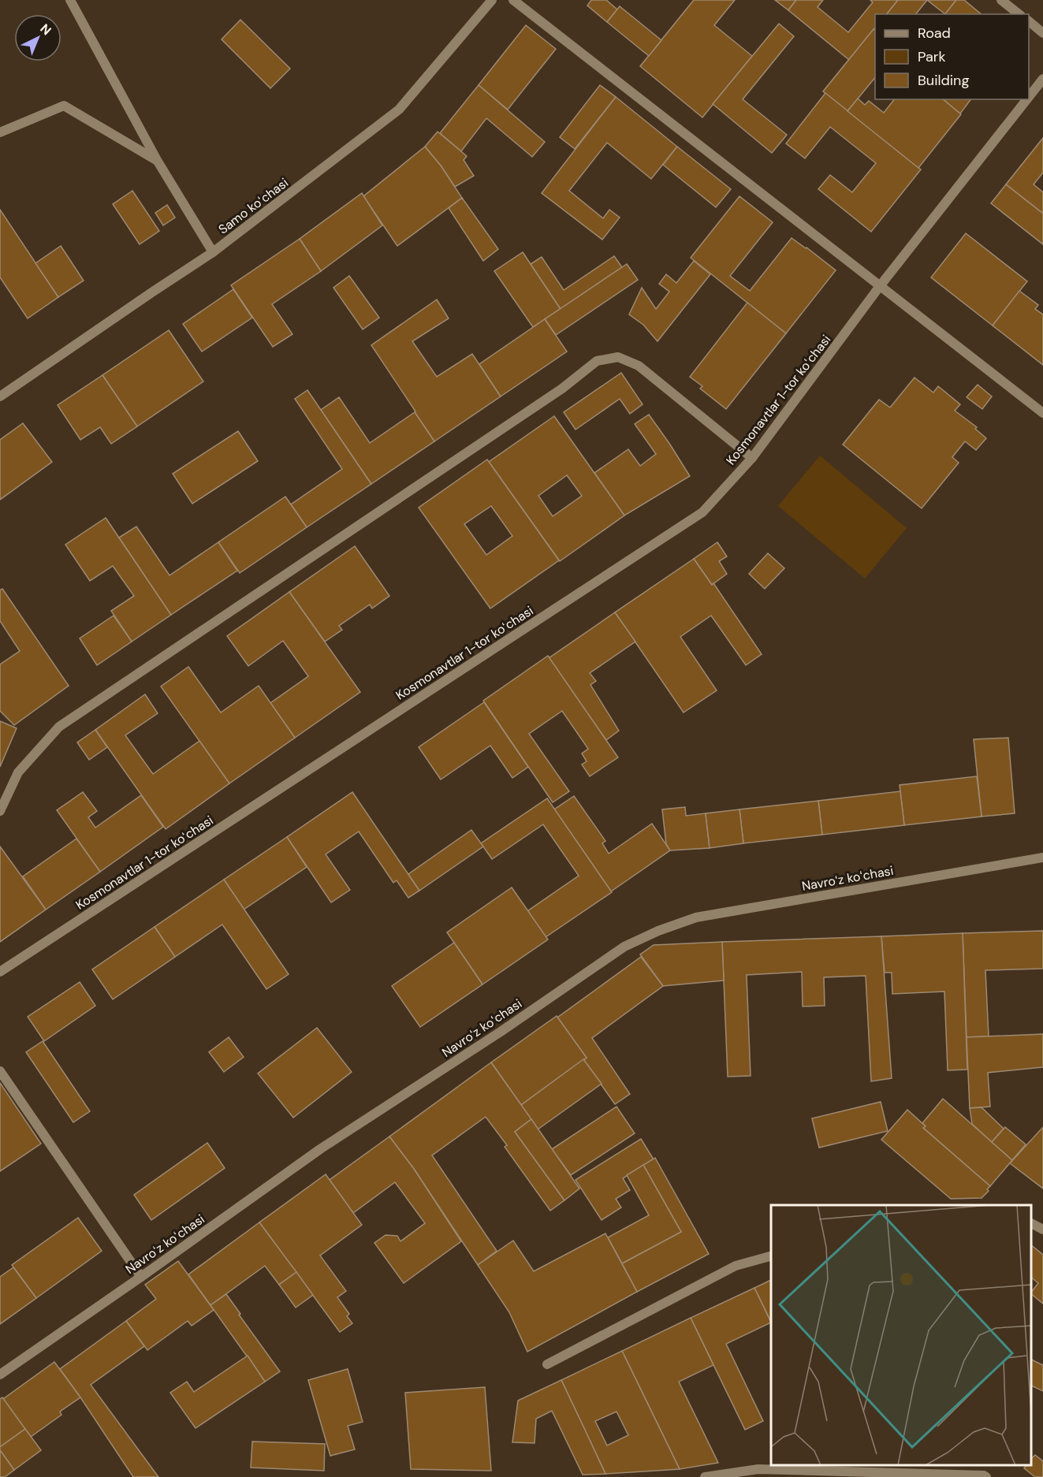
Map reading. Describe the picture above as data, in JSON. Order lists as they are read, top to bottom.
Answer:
{
  "streets": {
    "street": ["Samo koʻchasi", "Kosmonavtlar 1-tor koʻchasi", "Navroʻz koʻchasi"]
  },
  "legend": ["Road", "Park", "Building"],
  "north": "top right"
}
